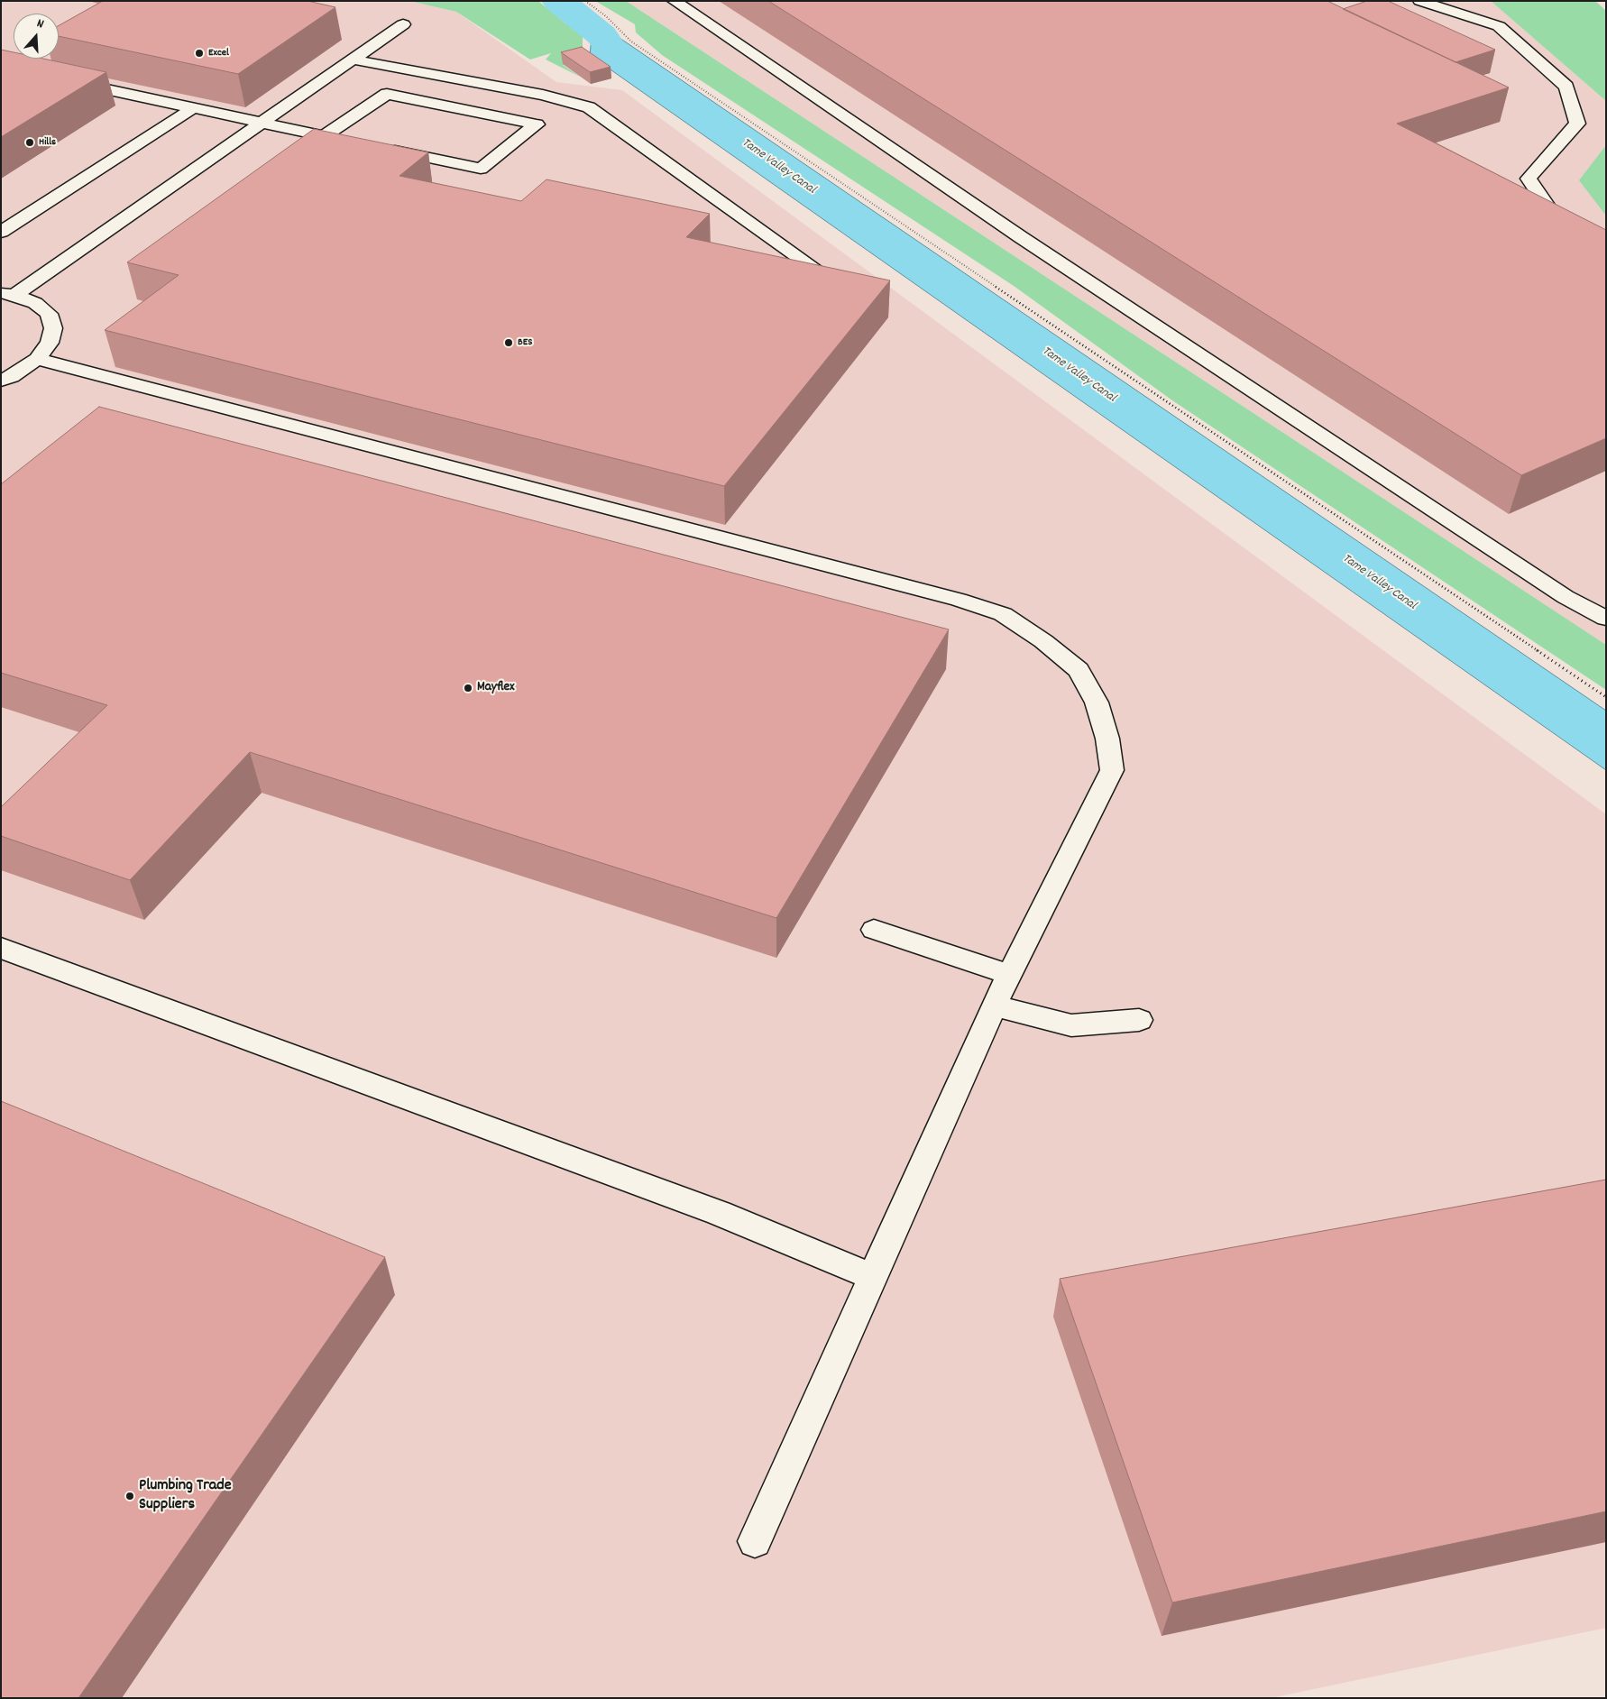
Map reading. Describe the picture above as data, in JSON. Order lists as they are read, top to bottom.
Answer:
{
  "water": ["Tame Valley Canal"],
  "places": [
    "Excel",
    "Hills",
    "BES",
    "Mayflex",
    "Plumbing Trade Suppliers"
  ],
  "north": "top"
}
